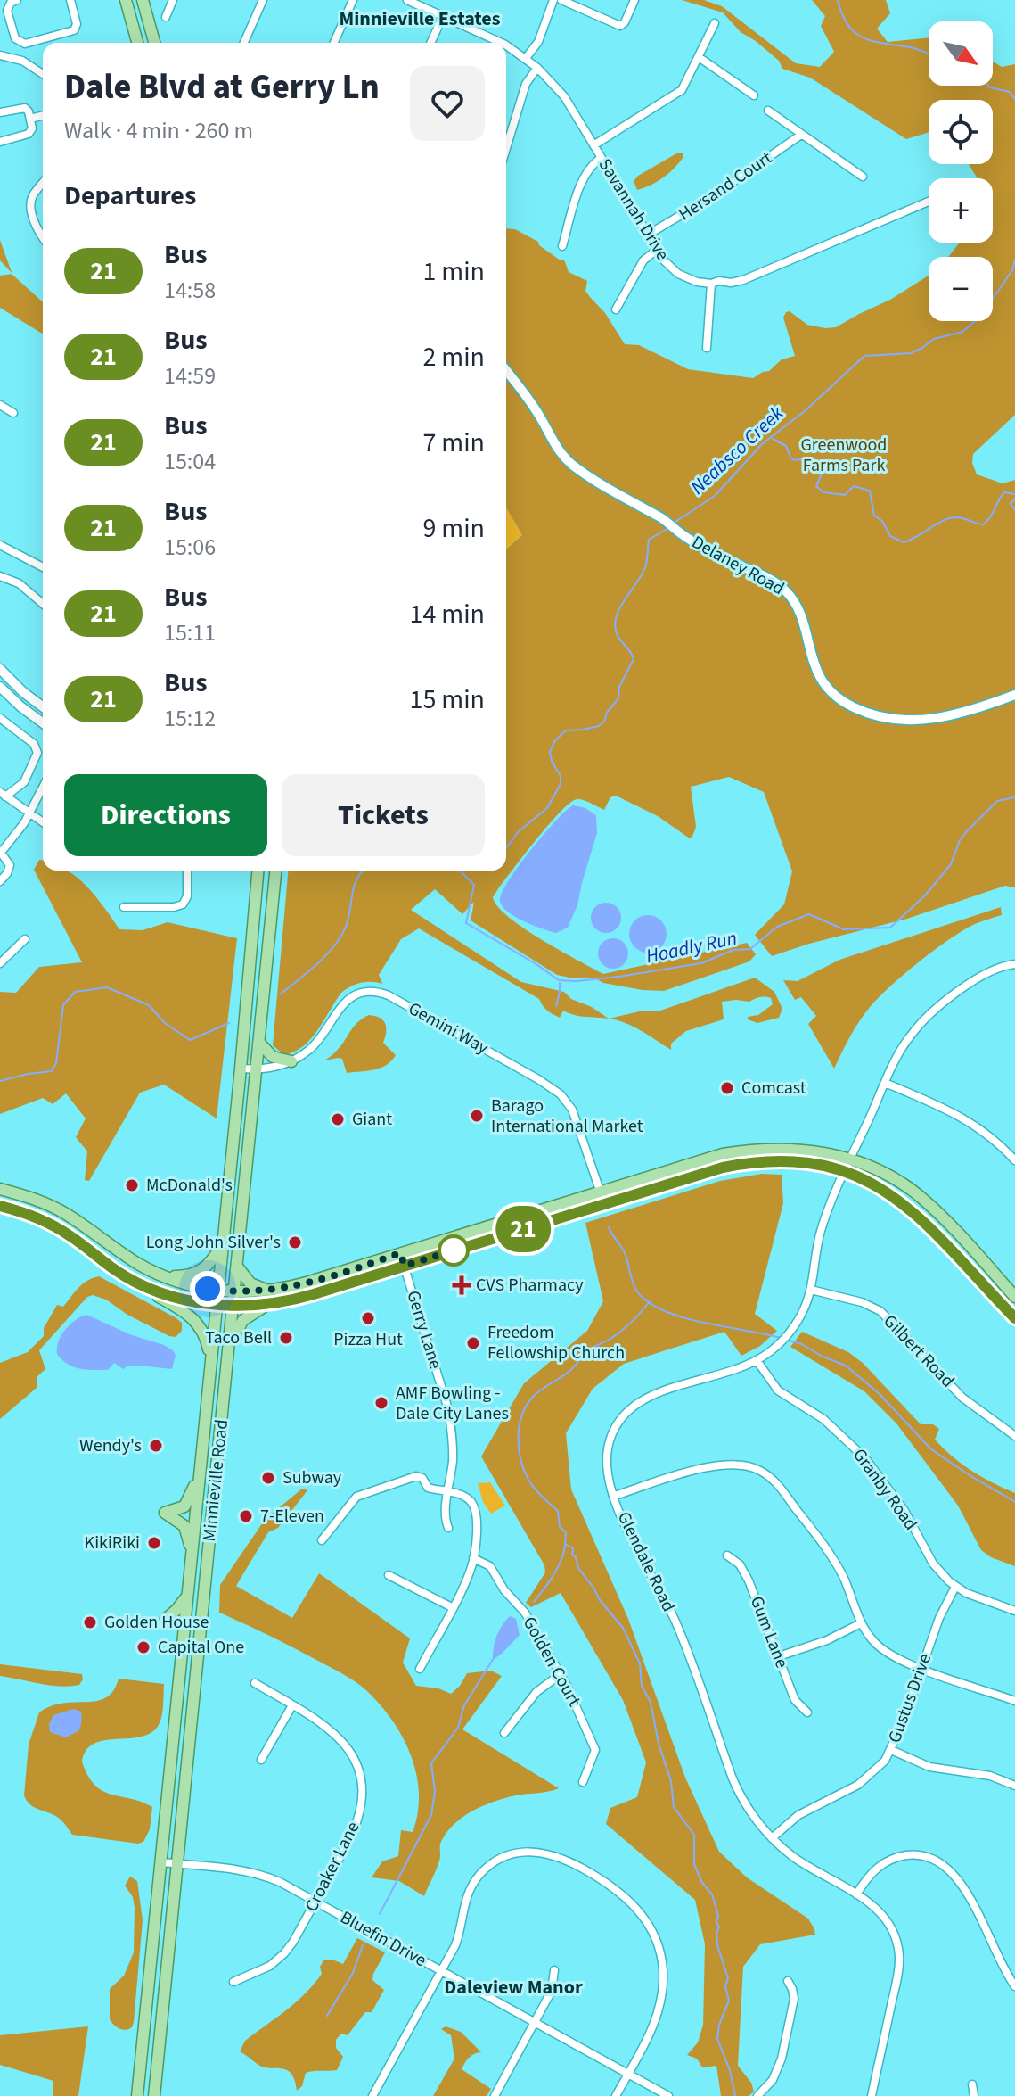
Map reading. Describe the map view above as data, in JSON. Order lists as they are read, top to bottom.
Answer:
{
  "streets": {
    "main road": ["Minnieville Road"],
    "street": [
      "Hersand Court",
      "Savannah Drive",
      "Delaney Road",
      "Gemini Way",
      "Gerry Lane",
      "Gilbert Road",
      "Granby Road",
      "Glendale Road",
      "Gum Lane",
      "Golden Court",
      "Gustus Drive",
      "Croaker Lane",
      "Bluefin Drive"
    ]
  },
  "crossings": [
    ["Hersand Court", "Savannah Drive"],
    ["Gemini Way", "Minnieville Road"],
    ["Gilbert Road", "Glendale Road"],
    ["Minnieville Road", "Bluefin Drive"],
    ["Granby Road", "Glendale Road"],
    ["Granby Road", "Gustus Drive"],
    ["Glendale Road", "Gustus Drive"],
    ["Croaker Lane", "Bluefin Drive"]
  ],
  "districts": ["Minnieville Estates", "Daleview Manor"],
  "water": ["Neabsco Creek", "Hoadly Run"],
  "parks": ["Greenwood Farms Park"],
  "places": {
    "other": [
      "Comcast",
      "Barago International Market",
      "Giant",
      "McDonald's",
      "Long John Silver's",
      "Pizza Hut",
      "Taco Bell",
      "Freedom Fellowship Church",
      "AMF Bowling - Dale City Lanes",
      "Wendy's",
      "Subway",
      "7-Eleven",
      "KikiRiki",
      "Golden House",
      "Capital One"
    ],
    "health": ["CVS Pharmacy"]
  },
  "lines": ["bus line 21"],
  "north": "bottom right",
  "page": {
    "on_map": "21",
    "map_buttons": ["+", "−"],
    "heading": [
      ["Dale Blvd at Gerry Ln", "Walk · 4 min · 260 m"],
      "Departures"
    ],
    "list": [
      {
        "mark": "21",
        "name": "Bus",
        "note": "14:58",
        "value": "1 min"
      },
      {
        "mark": "21",
        "name": "Bus",
        "note": "14:59",
        "value": "2 min"
      },
      {
        "mark": "21",
        "name": "Bus",
        "note": "15:04",
        "value": "7 min"
      },
      {
        "mark": "21",
        "name": "Bus",
        "note": "15:06",
        "value": "9 min"
      },
      {
        "mark": "21",
        "name": "Bus",
        "note": "15:11",
        "value": "14 min"
      },
      {
        "mark": "21",
        "name": "Bus",
        "note": "15:12",
        "value": "15 min"
      }
    ],
    "buttons": ["Directions", "Tickets"]
  }
}
